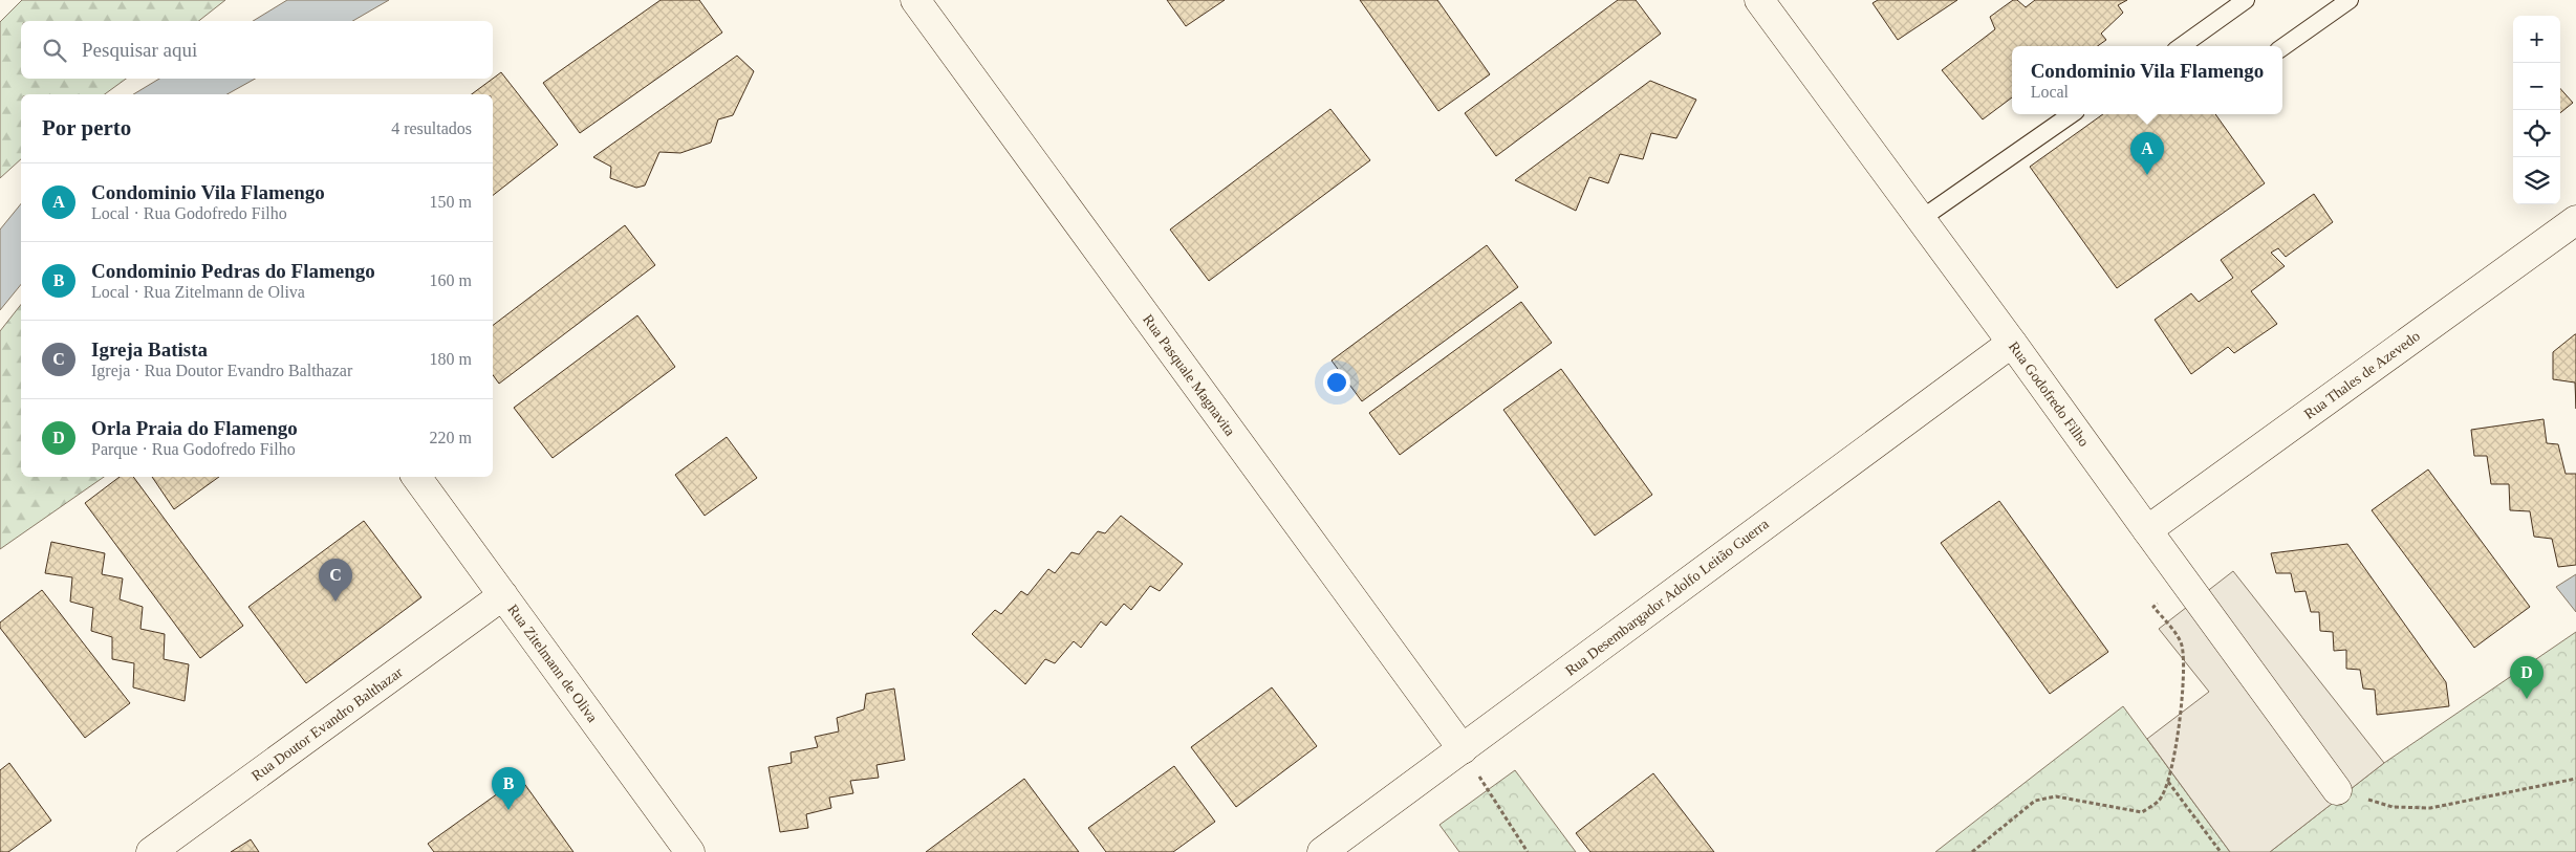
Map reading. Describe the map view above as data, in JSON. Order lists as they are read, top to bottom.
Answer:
{
  "streets": {
    "street": [
      "Rua Pasquale Magnavita",
      "Rua Thales de Azevedo",
      "Rua Godofredo Filho",
      "Rua Desembargador Adolfo Leitão Guerra",
      "Rua Zitelmann de Oliva",
      "Rua Doutor Evandro Balthazar"
    ]
  },
  "crossings": [
    ["Rua Pasquale Magnavita", "Rua Desembargador Adolfo Leitão Guerra"],
    ["Rua Thales de Azevedo", "Rua Godofredo Filho"],
    ["Rua Godofredo Filho", "Rua Desembargador Adolfo Leitão Guerra"],
    ["Rua Zitelmann de Oliva", "Rua Doutor Evandro Balthazar"]
  ],
  "page": {
    "map_buttons": ["+", "−"],
    "search": "Pesquisar aqui",
    "popup": ["Condominio Vila Flamengo", "Local"],
    "heading": ["Por perto", "4 resultados"],
    "pins": [
      "A",
      "C",
      "D",
      "B"
    ],
    "list": [
      {
        "mark": "A",
        "name": "Condominio Vila Flamengo",
        "note": "Local · Rua Godofredo Filho",
        "value": "150 m"
      },
      {
        "mark": "B",
        "name": "Condominio Pedras do Flamengo",
        "note": "Local · Rua Zitelmann de Oliva",
        "value": "160 m"
      },
      {
        "mark": "C",
        "name": "Igreja Batista",
        "note": "Igreja · Rua Doutor Evandro Balthazar",
        "value": "180 m"
      },
      {
        "mark": "D",
        "name": "Orla Praia do Flamengo",
        "note": "Parque · Rua Godofredo Filho",
        "value": "220 m"
      }
    ]
  }
}
